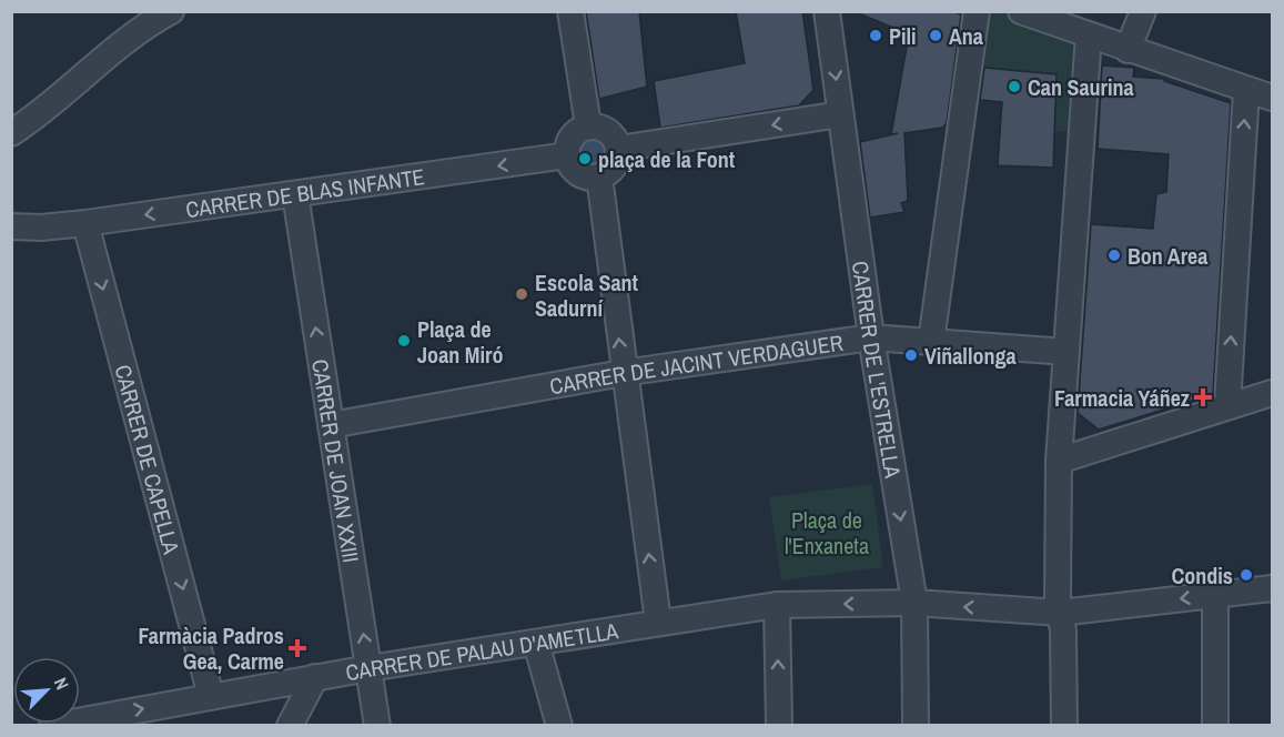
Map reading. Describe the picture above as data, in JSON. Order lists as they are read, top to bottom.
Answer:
{
  "streets": {
    "street": [
      "CARRER DE BLAS INFANTE",
      "CARRER DE JACINT VERDAGUER",
      "CARRER DE L'ESTRELLA",
      "CARRER DE CAPELLA",
      "CARRER DE JOAN XXIII",
      "CARRER DE PALAU D'AMETLLA"
    ]
  },
  "crossings": [
    ["CARRER DE BLAS INFANTE", "CARRER DE CAPELLA"],
    ["CARRER DE BLAS INFANTE", "CARRER DE JOAN XXIII"],
    ["CARRER DE JACINT VERDAGUER", "CARRER DE L'ESTRELLA"],
    ["CARRER DE JACINT VERDAGUER", "CARRER DE JOAN XXIII"],
    ["CARRER DE L'ESTRELLA", "CARRER DE PALAU D'AMETLLA"],
    ["CARRER DE CAPELLA", "CARRER DE PALAU D'AMETLLA"],
    ["CARRER DE JOAN XXIII", "CARRER DE PALAU D'AMETLLA"]
  ],
  "one_way": ["CARRER DE BLAS INFANTE", "CARRER DE CAPELLA", "CARRER DE JOAN XXIII"],
  "parks": ["Plaça de l'Enxaneta"],
  "places": {
    "other": [
      "Pili",
      "Ana",
      "Can Saurina",
      "plaça de la Font",
      "Bon Area",
      "Escola Sant Sadurní",
      "Plaça de Joan Miró",
      "Viñallonga",
      "Condis"
    ],
    "health": ["Farmacia Yáñez", "Farmàcia Padros Gea, Carme"]
  },
  "north": "top right"
}
